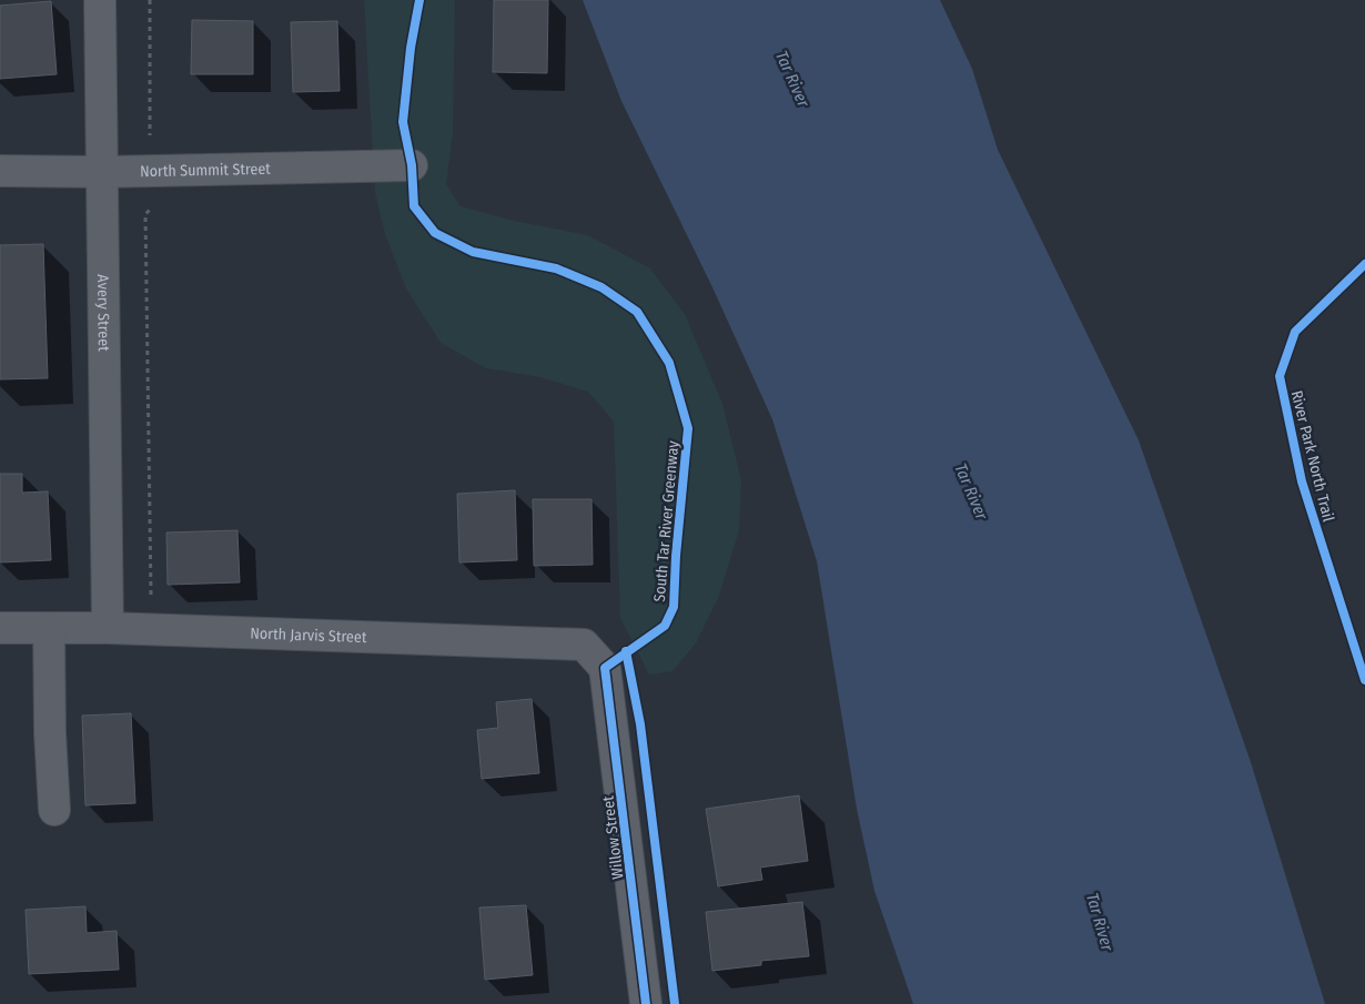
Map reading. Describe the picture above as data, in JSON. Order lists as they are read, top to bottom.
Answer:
{
  "streets": {
    "street": [
      "North Summit Street",
      "Avery Street",
      "North Jarvis Street",
      "Willow Street"
    ],
    "cycle path": ["River Park North Trail", "South Tar River Greenway"]
  },
  "crossings": [
    ["North Summit Street", "Avery Street"],
    ["Avery Street", "North Jarvis Street"],
    ["North Jarvis Street", "Willow Street"]
  ],
  "water": ["Tar River"]
}
